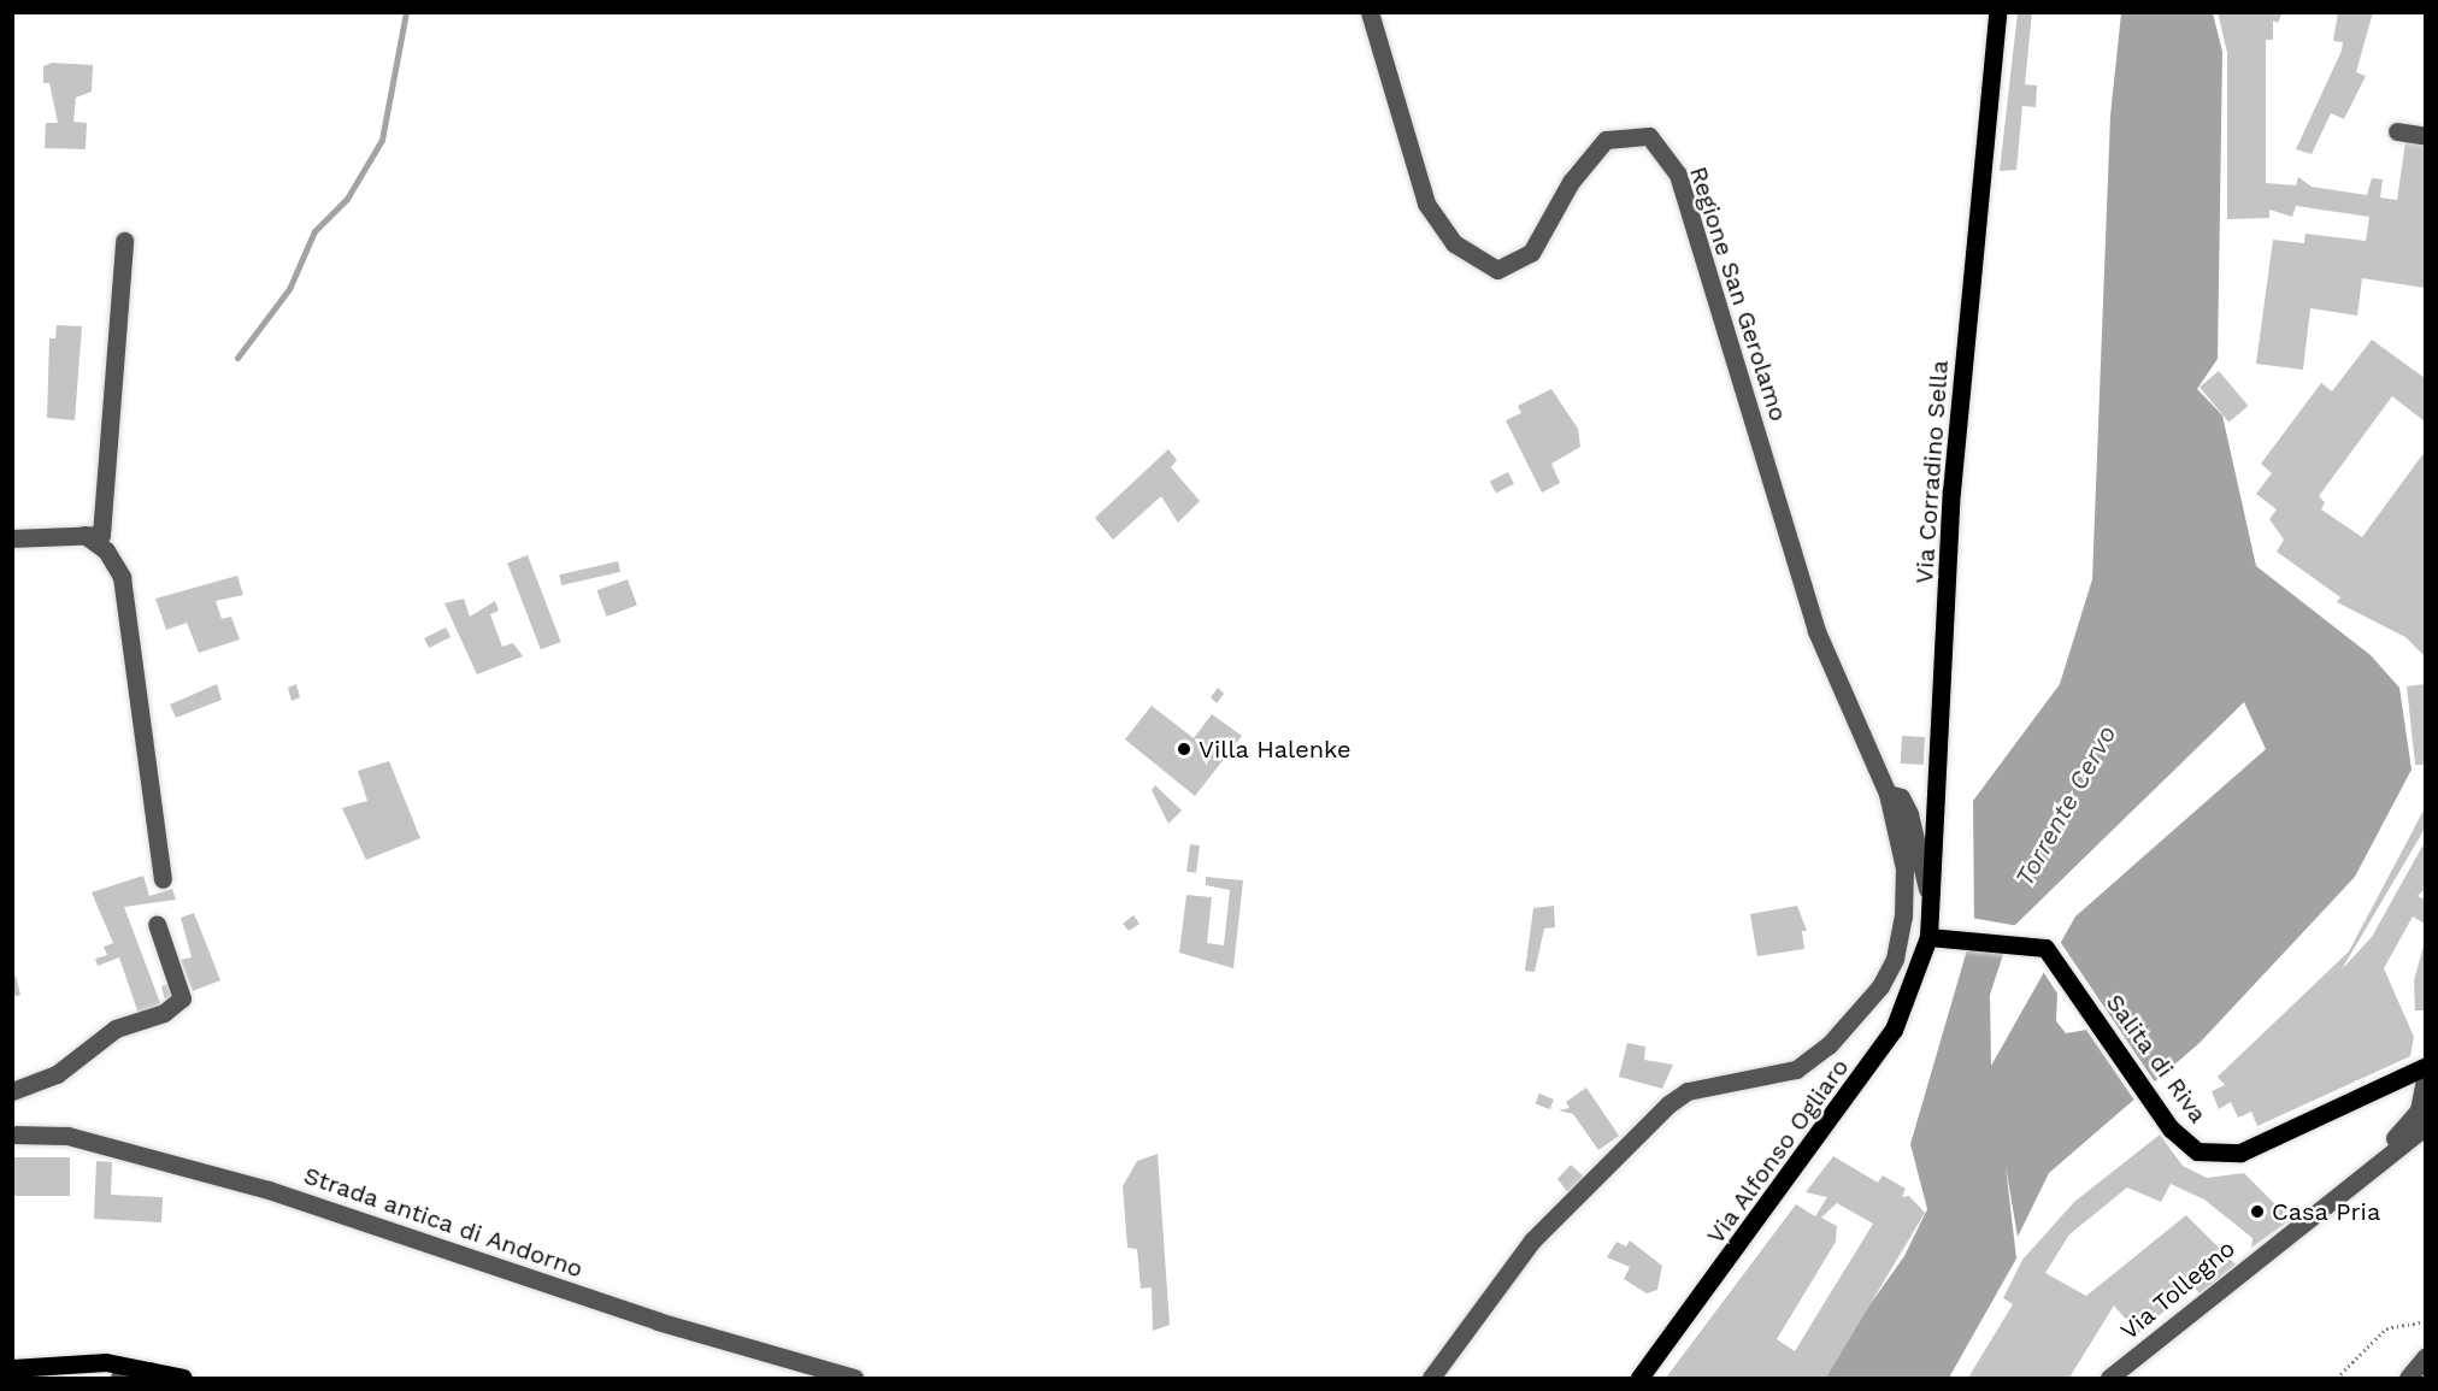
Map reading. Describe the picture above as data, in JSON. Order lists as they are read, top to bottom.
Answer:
{
  "streets": {
    "main road": ["Via Corradino Sella", "Salita di Riva", "Via Alfonso Ogliaro"],
    "street": ["Regione San Gerolamo", "Strada antica di Andorno", "Via Tollegno"]
  },
  "crossings": [
    ["Via Corradino Sella", "Salita di Riva"],
    ["Via Corradino Sella", "Via Alfonso Ogliaro"],
    ["Salita di Riva", "Via Alfonso Ogliaro"],
    ["Salita di Riva", "Via Tollegno"]
  ],
  "water": ["Torrente Cervo"],
  "places": ["Villa Halenke", "Casa Pria"]
}
